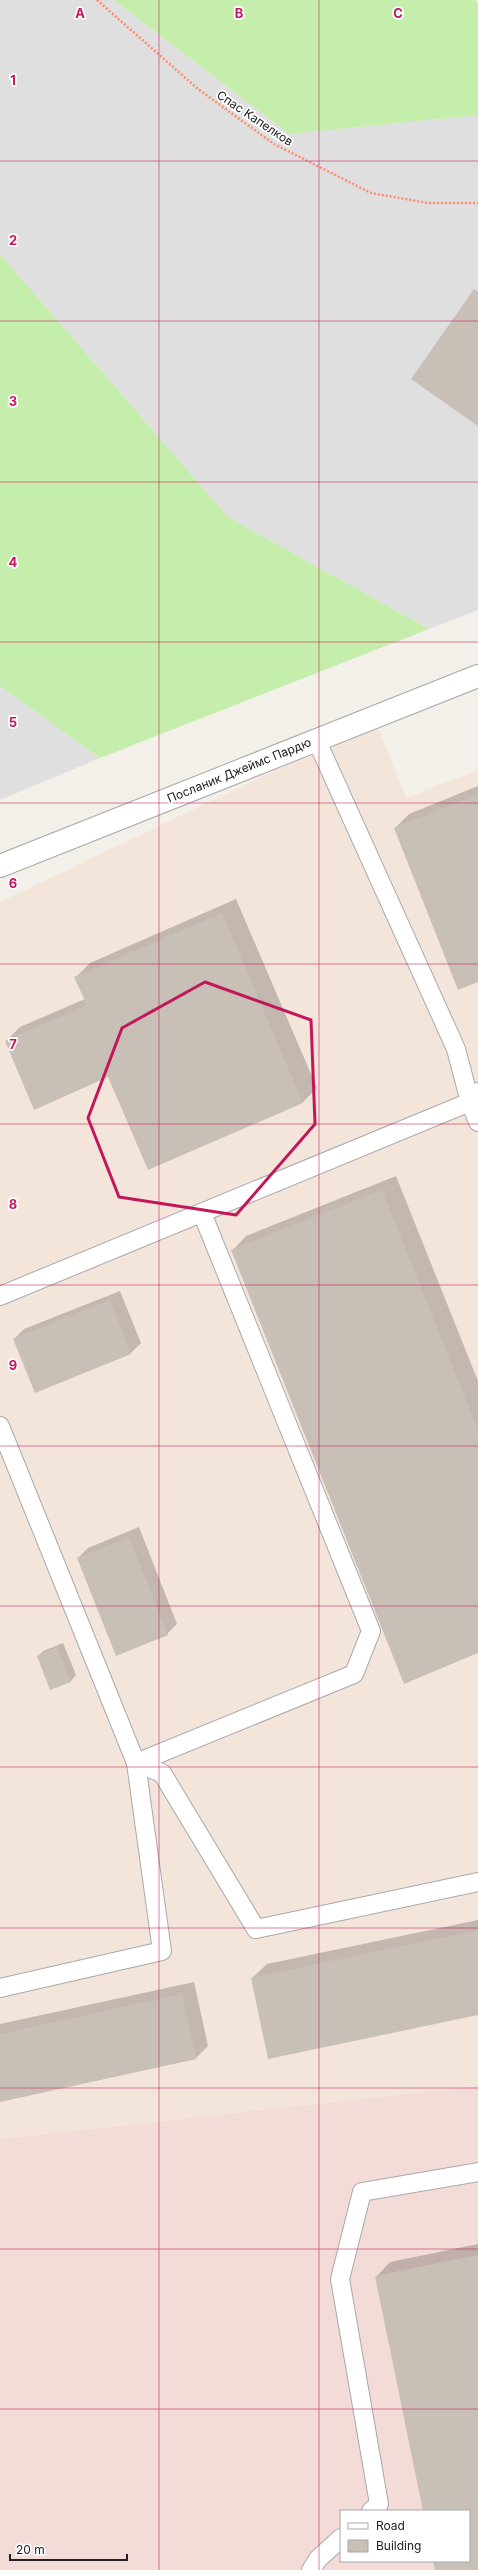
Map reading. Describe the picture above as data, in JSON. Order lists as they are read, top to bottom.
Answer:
{
  "streets": {
    "street": ["Посланик Джеймс Пардю"],
    "path": ["Спас Капелков"]
  },
  "legend": ["Road", "Building"],
  "scale_bar": "20 m",
  "grid": {
    "columns": ["A", "B", "C"],
    "rows": [
      "1",
      "2",
      "3",
      "4",
      "5",
      "6",
      "7",
      "8",
      "9"
    ]
  }
}
